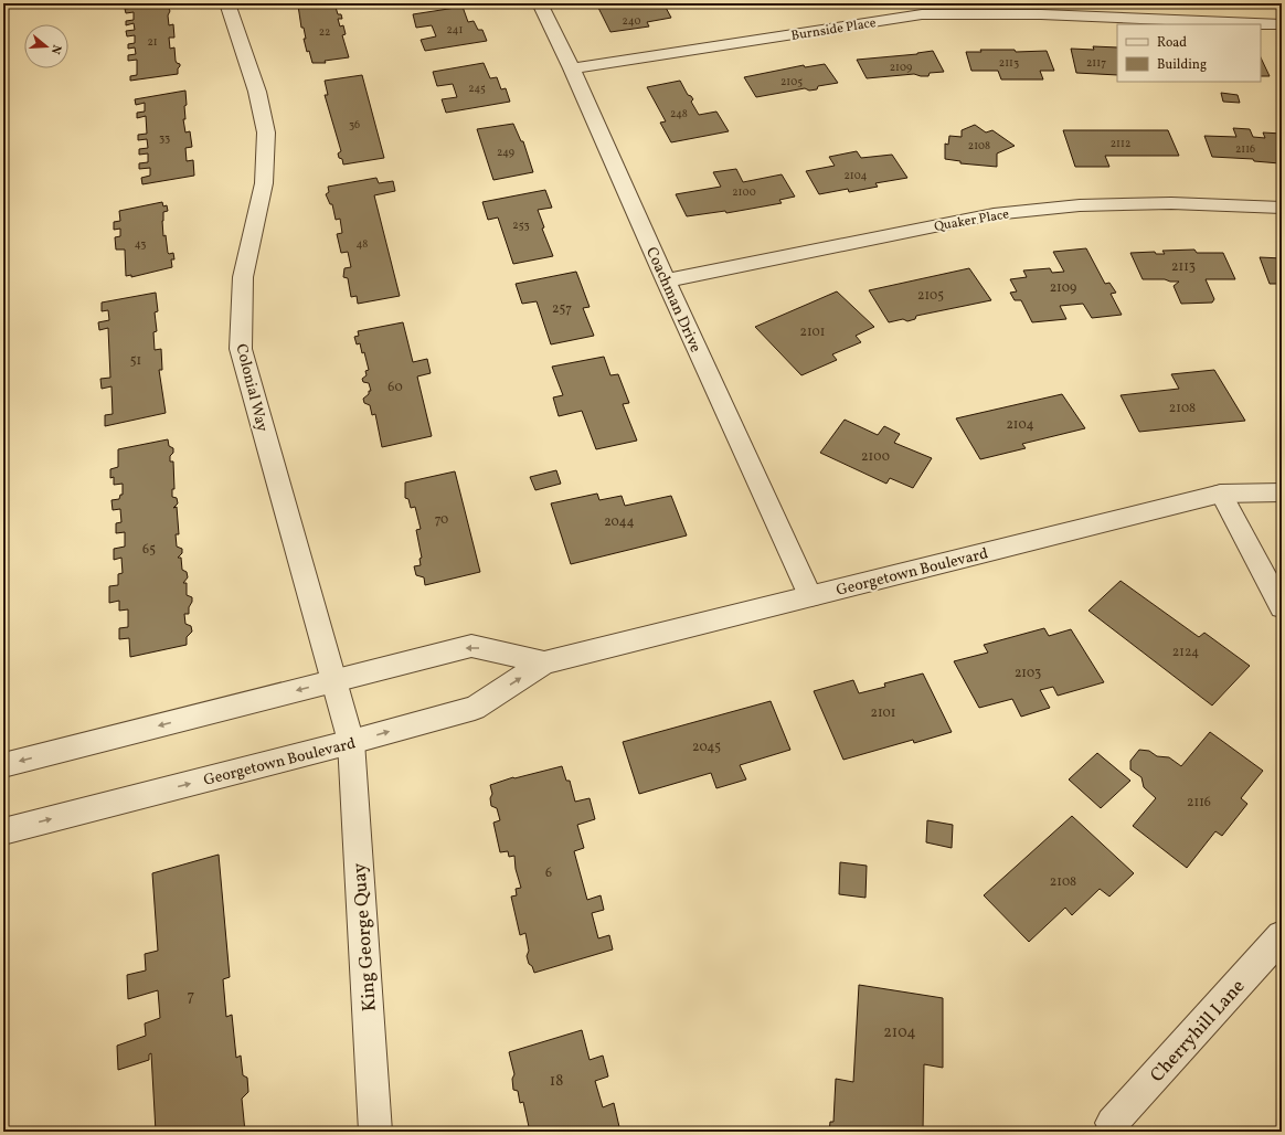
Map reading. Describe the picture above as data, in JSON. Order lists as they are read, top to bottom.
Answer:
{
  "streets": {
    "street": [
      "Burnside Place",
      "Quaker Place",
      "Coachman Drive",
      "Colonial Way",
      "Georgetown Boulevard",
      "King George Quay",
      "Cherryhill Lane"
    ]
  },
  "crossings": [
    ["Burnside Place", "Coachman Drive"],
    ["Quaker Place", "Coachman Drive"],
    ["Coachman Drive", "Georgetown Boulevard"],
    ["Colonial Way", "Georgetown Boulevard"],
    ["Colonial Way", "King George Quay"],
    ["Georgetown Boulevard", "King George Quay"]
  ],
  "house_numbers": [
    "240",
    "241",
    "22",
    "21",
    "2113",
    "2117",
    "2109",
    "2105",
    "245",
    "248",
    "36",
    "33",
    "2112",
    "2108",
    "2116",
    "249",
    "2104",
    "2100",
    "253",
    "43",
    "48",
    "2113",
    "2109",
    "2105",
    "257",
    "2101",
    "51",
    "60",
    "2108",
    "2104",
    "2100",
    "70",
    "2044",
    "65",
    "2124",
    "2103",
    "2101",
    "2045",
    "2116",
    "6",
    "2108",
    "7",
    "2104",
    "18"
  ],
  "legend": ["Road", "Building"],
  "north": "right"
}
